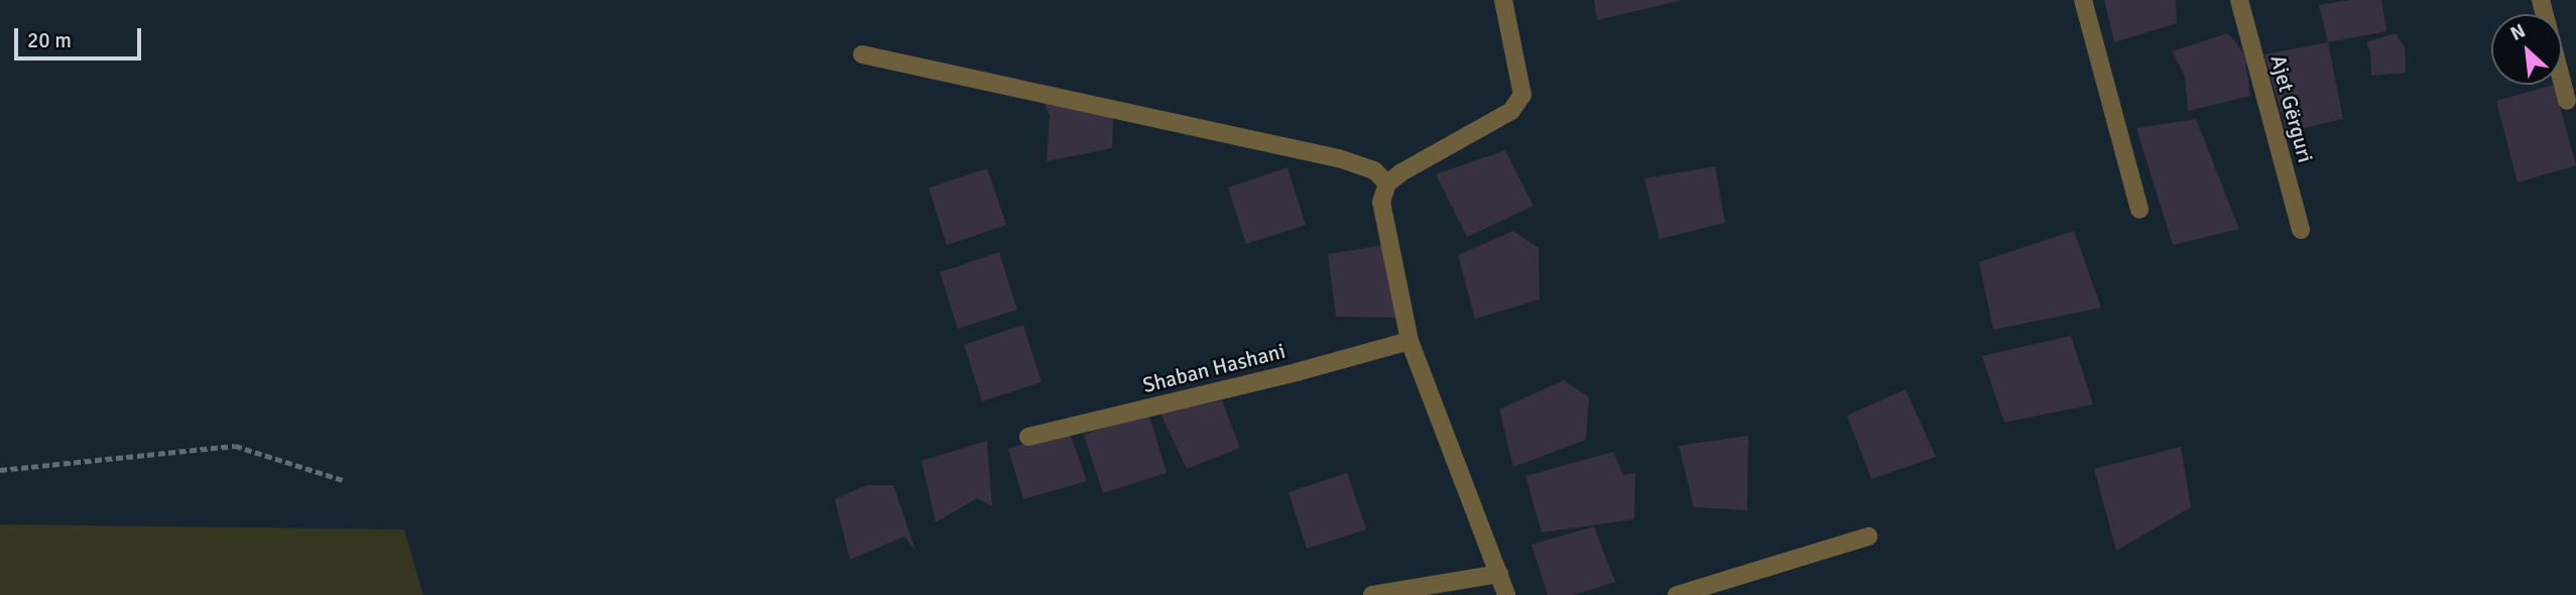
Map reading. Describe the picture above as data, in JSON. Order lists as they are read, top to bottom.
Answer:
{
  "streets": {
    "street": ["Ajet Gërguri", "Shaban Hashani"]
  },
  "scale_bar": "20 m",
  "north": "top left"
}
